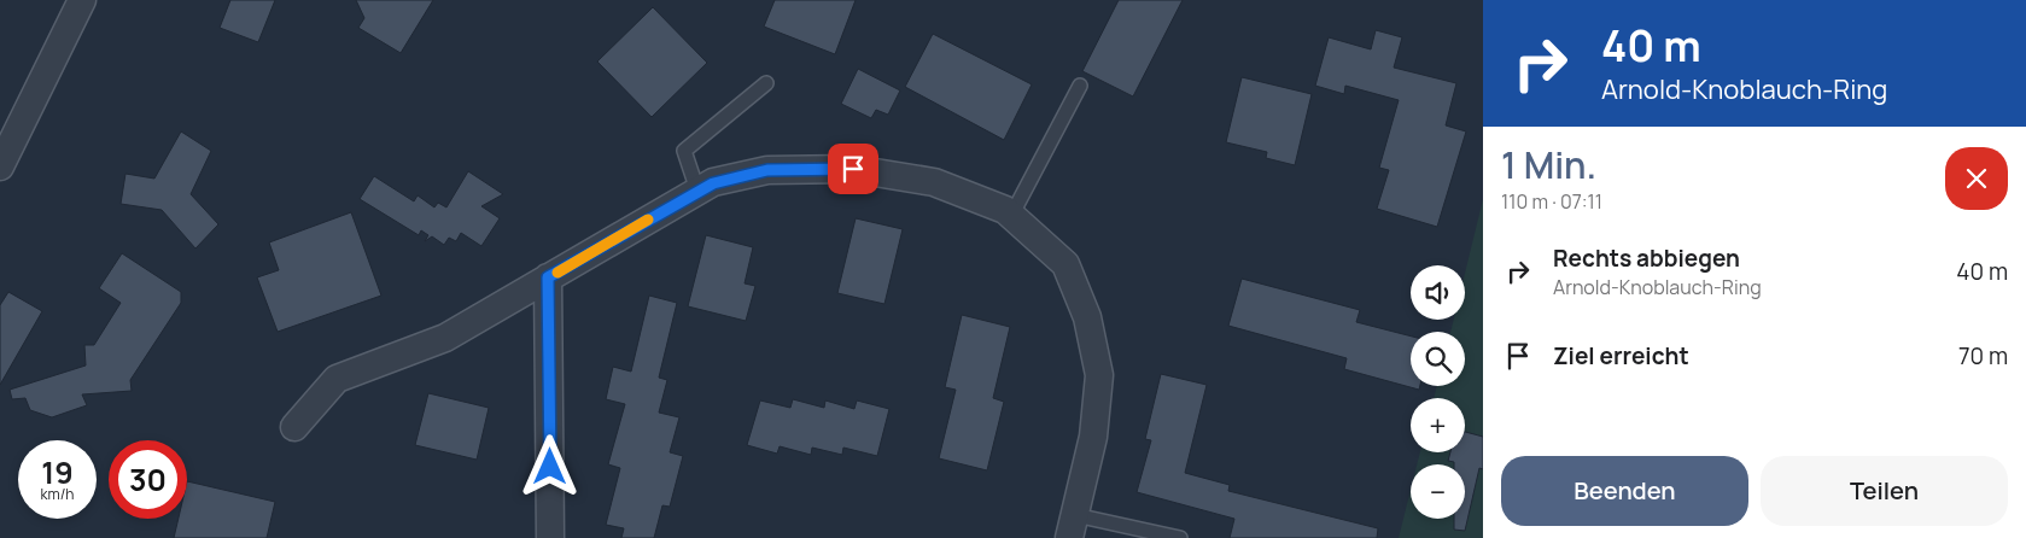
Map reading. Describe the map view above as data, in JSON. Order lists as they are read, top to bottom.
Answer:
{
  "page": {
    "turn": ["40 m", "Arnold-Knoblauch-Ring"],
    "heading": ["1 Min.", "110 m · 07:11"],
    "list": [
      {
        "name": "Rechts abbiegen",
        "note": "Arnold-Knoblauch-Ring",
        "value": "40 m"
      },
      {
        "name": "Ziel erreicht",
        "value": "70 m"
      }
    ],
    "map_buttons": ["+", "−"],
    "speed": "19 km/h",
    "limit": "30",
    "buttons": ["Beenden", "Teilen"]
  }
}
